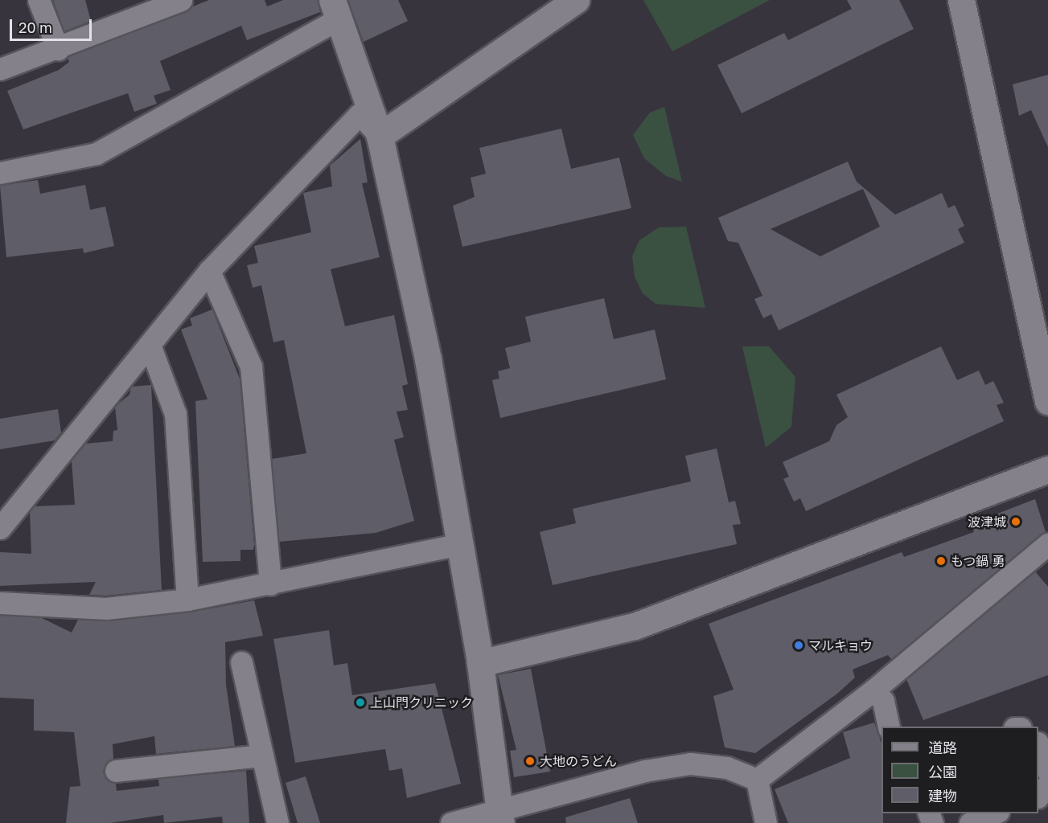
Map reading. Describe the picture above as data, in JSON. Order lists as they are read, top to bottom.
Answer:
{
  "places": [
    "波津城",
    "もつ鍋 勇",
    "マルキョウ",
    "上山門クリニック",
    "大地のうどん"
  ],
  "legend": ["道路", "公園", "建物"],
  "scale_bar": "20 m"
}
